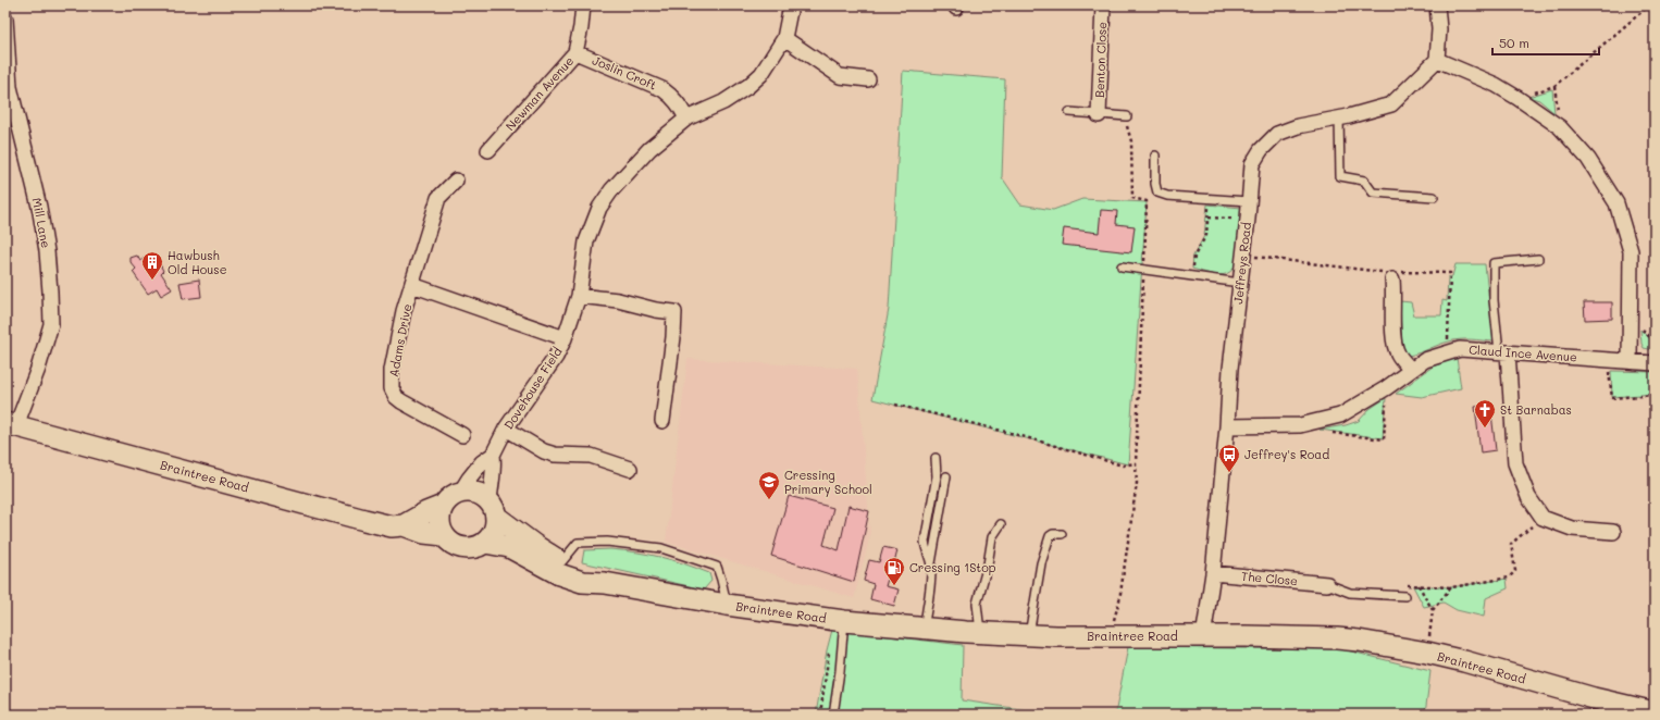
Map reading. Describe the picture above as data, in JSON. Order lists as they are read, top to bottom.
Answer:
{
  "streets": {
    "main road": ["Braintree Road"],
    "street": [
      "Benton Close",
      "Joslin Croft",
      "Newman Avenue",
      "Mill Lane",
      "Jeffreys Road",
      "Adams Drive",
      "Claud Ince Avenue",
      "Dovehouse Field",
      "The Close"
    ]
  },
  "crossings": [
    ["Joslin Croft", "Newman Avenue"],
    ["Joslin Croft", "Dovehouse Field"],
    ["Mill Lane", "Braintree Road"],
    ["Jeffreys Road", "Claud Ince Avenue"],
    ["Jeffreys Road", "Braintree Road"],
    ["Jeffreys Road", "The Close"],
    ["Dovehouse Field", "Braintree Road"]
  ],
  "places": {
    "building": ["Hawbush Old House"],
    "church": ["St Barnabas"],
    "bus stop": ["Jeffrey's Road"],
    "school or university": ["Cressing Primary School"],
    "fuel station": ["Cressing 1Stop"]
  },
  "scale_bar": "50 m"
}
